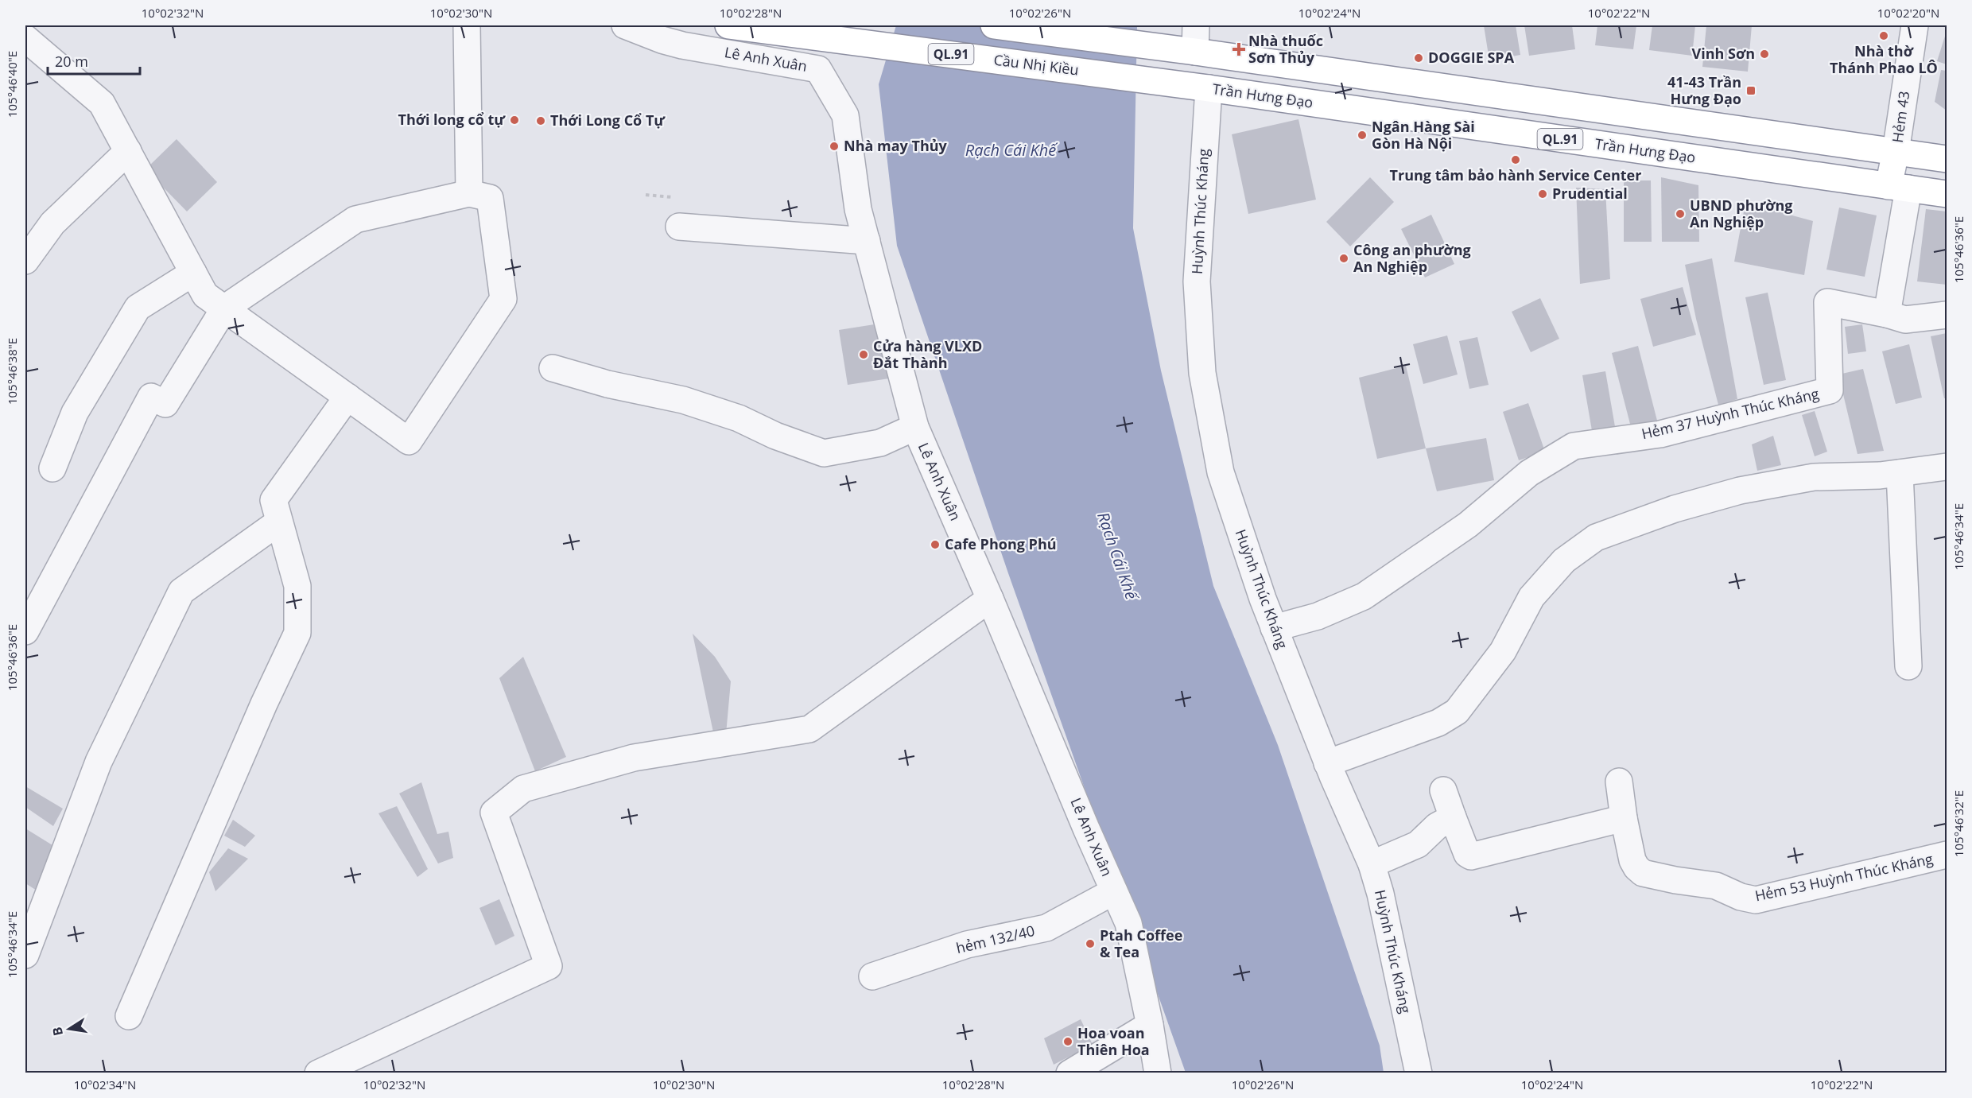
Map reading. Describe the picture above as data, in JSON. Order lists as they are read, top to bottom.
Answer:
{
  "streets": {
    "main road": ["QL.91", "Cầu Nhị Kiều", "Trần Hưng Đạo"],
    "street": [
      "Lê Anh Xuân",
      "Hẻm 43",
      "Huỳnh Thúc Kháng",
      "Hẻm 37 Huỳnh Thúc Kháng",
      "Hẻm 53 Huỳnh Thúc Kháng",
      "hẻm 132/40"
    ]
  },
  "crossings": [
    ["QL.91", "Hẻm 43"],
    ["Lê Anh Xuân", "hẻm 132/40"],
    ["Cầu Nhị Kiều", "Trần Hưng Đạo"],
    ["Trần Hưng Đạo", "Huỳnh Thúc Kháng"],
    ["Huỳnh Thúc Kháng", "Hẻm 37 Huỳnh Thúc Kháng"]
  ],
  "water": ["Rạch Cái Khế"],
  "places": {
    "other": [
      "Nhà thờ Thánh Phao LÔ",
      "Vinh Sơn",
      "DOGGIE SPA",
      "Thới long cổ tự",
      "Thới Long Cổ Tự",
      "Ngân Hàng Sài Gòn Hà Nội",
      "Nhà may Thủy",
      "Trung tâm bảo hành Service Center",
      "Prudential",
      "UBND phường An Nghiệp",
      "Công an phường An Nghiệp",
      "Cửa hàng VLXD Đắt Thành",
      "Cafe Phong Phú",
      "Ptah Coffee & Tea",
      "Hoa voan Thiên Hoa"
    ],
    "health": ["Nhà thuốc Sơn Thủy"],
    "transit": ["41-43 Trần Hưng Đạo"]
  },
  "scale_bar": "20 m",
  "north": "left",
  "coordinates": [
    "10°02'32\"N",
    "10°02'30\"N",
    "10°02'28\"N",
    "10°02'26\"N",
    "10°02'24\"N",
    "10°02'22\"N",
    "10°02'20\"N",
    "105°46'40\"E",
    "105°46'36\"E",
    "105°46'38\"E",
    "105°46'34\"E",
    "105°46'32\"E",
    "10°02'34\"N"
  ]
}
